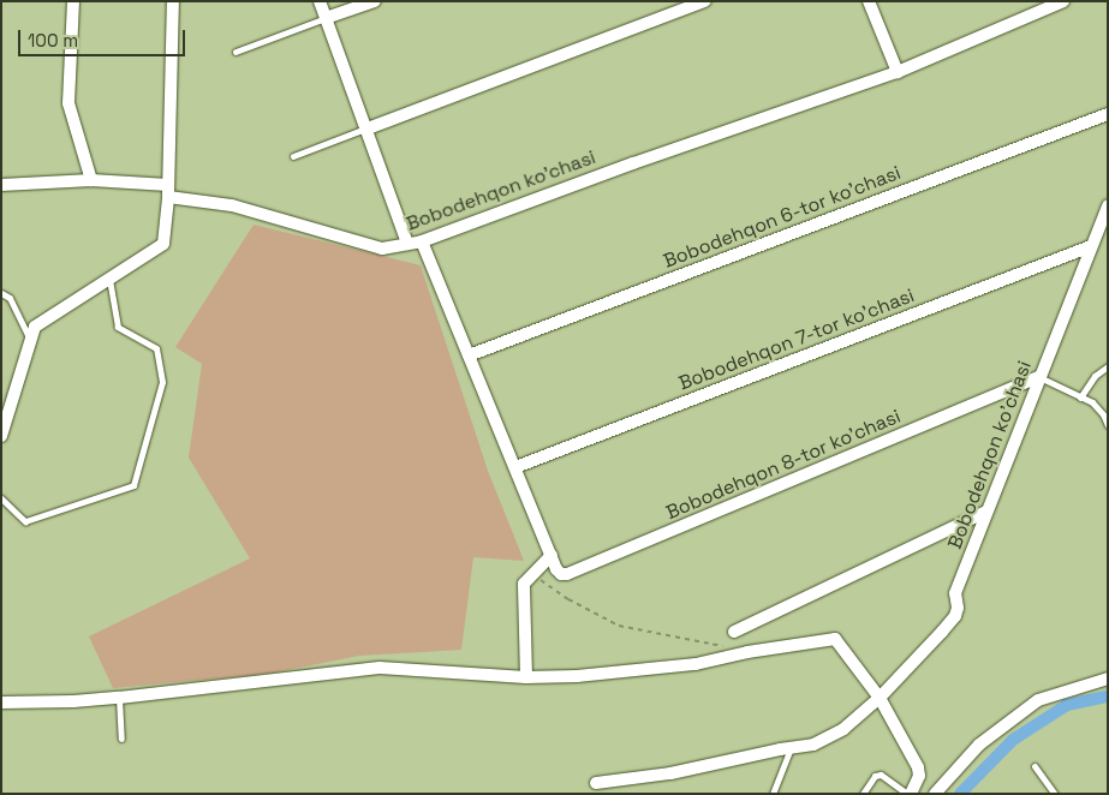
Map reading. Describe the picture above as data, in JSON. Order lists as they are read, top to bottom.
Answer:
{
  "streets": {
    "street": [
      "Bobodehqon koʼchasi",
      "Bobodehqon 6-tor koʼchasi",
      "Bobodehqon 7-tor koʼchasi",
      "Bobodehqon 8-tor koʼchasi"
    ]
  },
  "crossings": [
    ["Bobodehqon koʼchasi", "Bobodehqon 7-tor koʼchasi"],
    ["Bobodehqon koʼchasi", "Bobodehqon 8-tor koʼchasi"]
  ],
  "scale_bar": "100 m"
}
